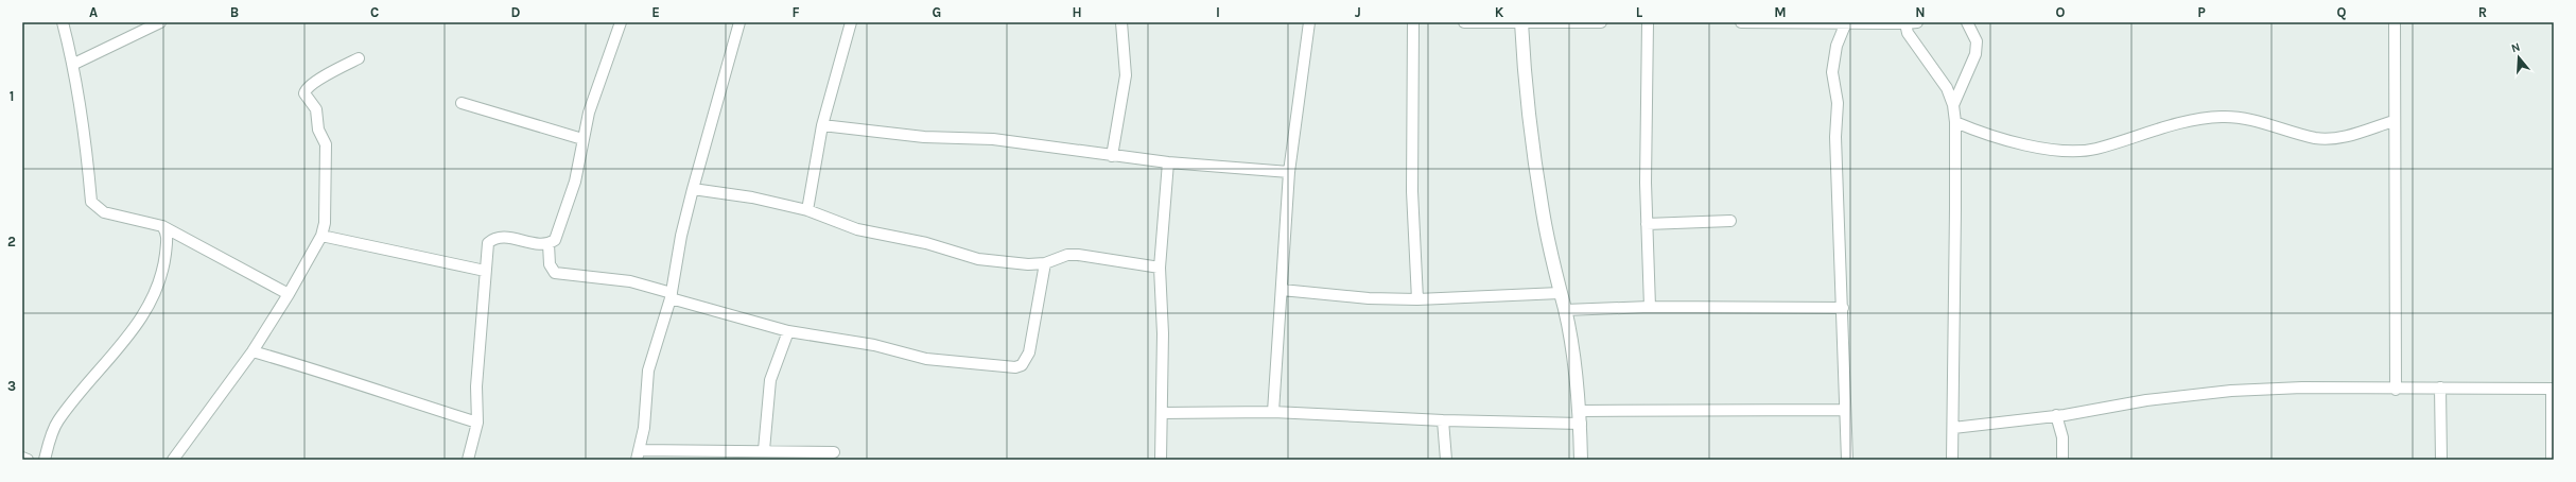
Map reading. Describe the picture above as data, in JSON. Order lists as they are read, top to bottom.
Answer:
{
  "north": "top",
  "grid": {
    "columns": [
      "A",
      "B",
      "C",
      "D",
      "E",
      "F",
      "G",
      "H",
      "I",
      "J",
      "K",
      "L",
      "M",
      "N",
      "O",
      "P",
      "Q",
      "R"
    ],
    "rows": ["1", "2", "3"]
  }
}
